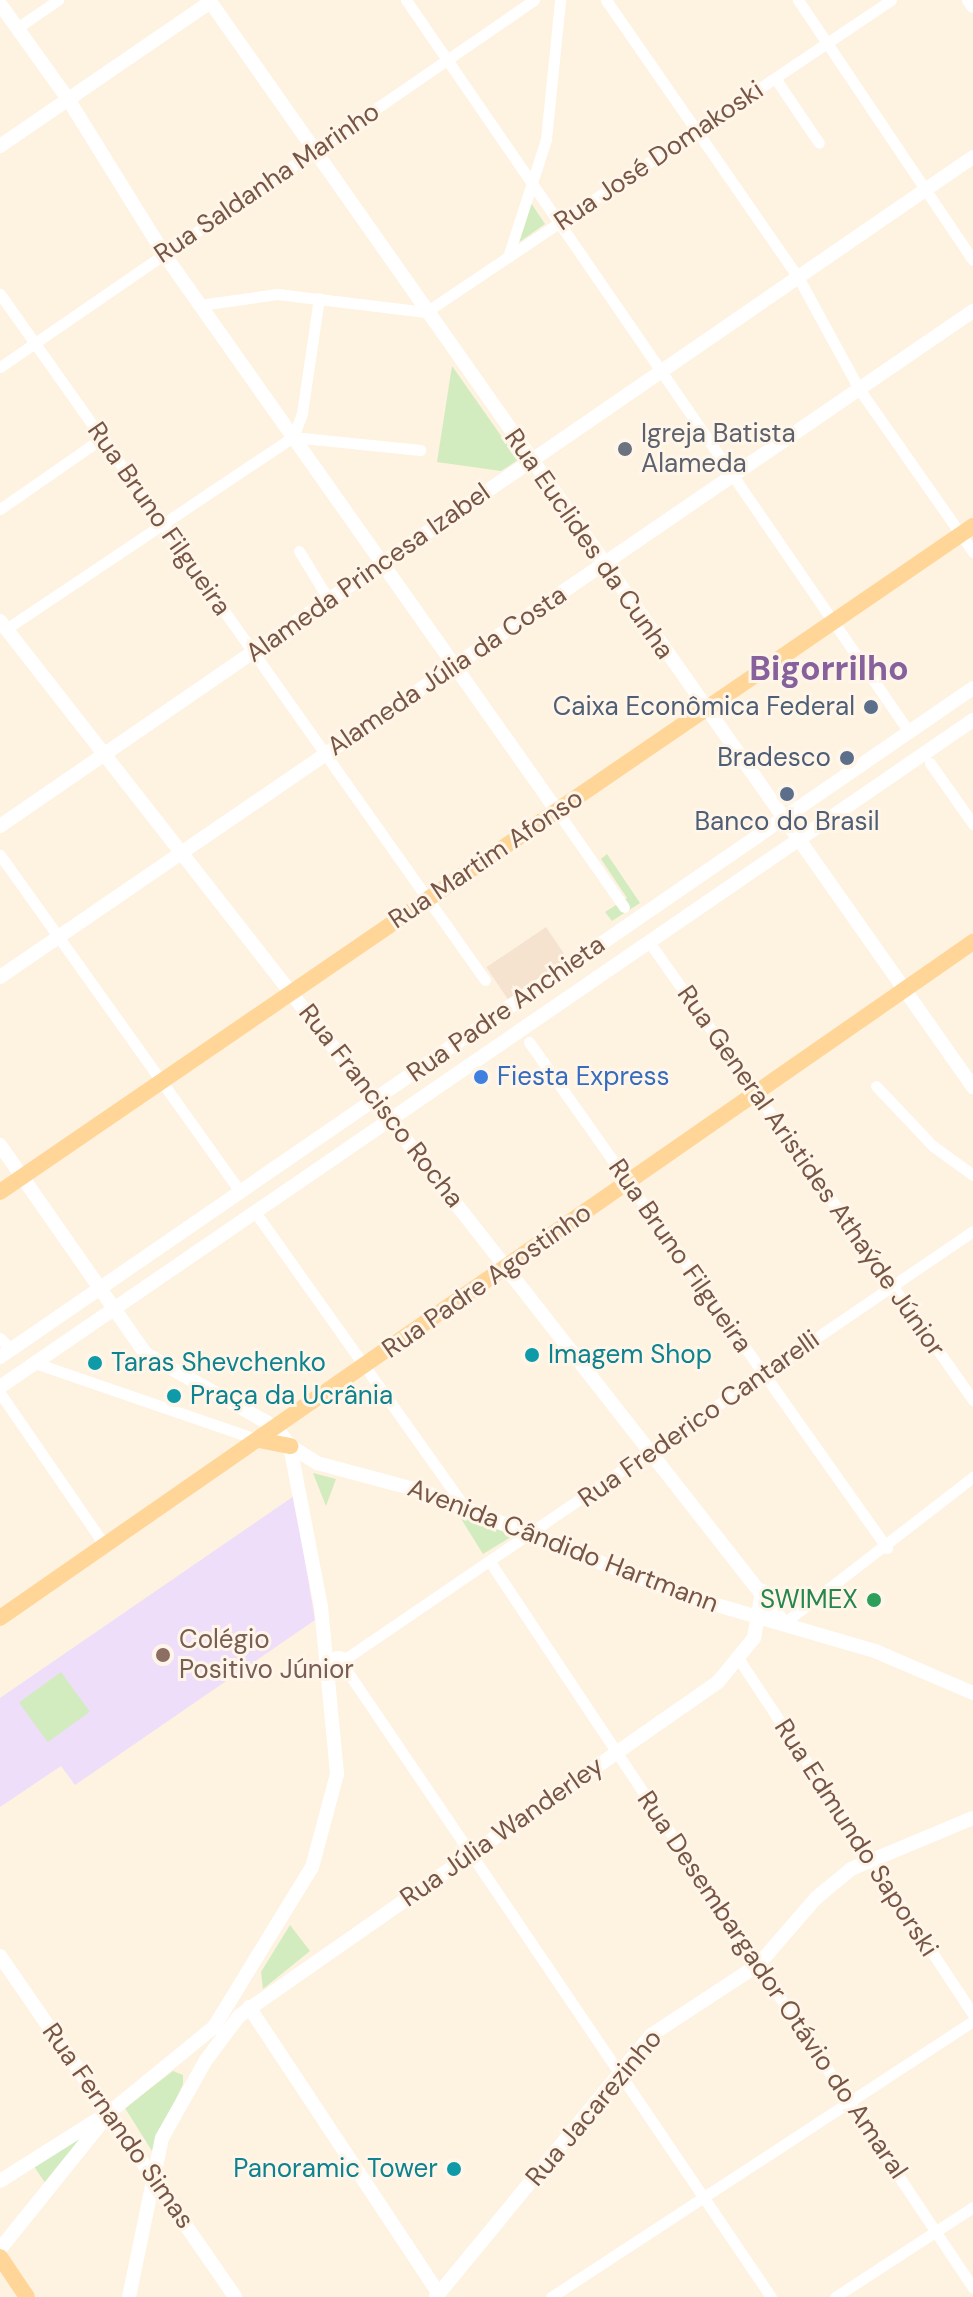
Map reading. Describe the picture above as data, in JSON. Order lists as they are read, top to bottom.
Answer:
{
  "streets": {
    "main road": ["Rua Martim Afonso", "Rua Padre Agostinho"],
    "street": [
      "Rua José Domakoski",
      "Rua Saldanha Marinho",
      "Rua Bruno Filgueira",
      "Rua Euclides da Cunha",
      "Alameda Princesa Izabel",
      "Alameda Júlia da Costa",
      "Rua Padre Anchieta",
      "Rua Francisco Rocha",
      "Rua General Aristides Athaýde Júnior",
      "Rua Frederico Cantarelli",
      "Avenida Cândido Hartmann",
      "Rua Júlia Wanderley",
      "Rua Edmundo Saporski",
      "Rua Desembargador Otávio do Amaral",
      "Rua Jacarezinho",
      "Rua Fernando Simas"
    ]
  },
  "crossings": [
    ["Rua José Domakoski", "Rua Euclides da Cunha"],
    ["Rua Saldanha Marinho", "Rua Bruno Filgueira"],
    ["Rua Saldanha Marinho", "Rua Euclides da Cunha"],
    ["Rua Bruno Filgueira", "Alameda Princesa Izabel"],
    ["Rua Bruno Filgueira", "Alameda Júlia da Costa"],
    ["Rua Bruno Filgueira", "Rua Martim Afonso"],
    ["Rua Bruno Filgueira", "Rua Padre Agostinho"],
    ["Rua Bruno Filgueira", "Rua Frederico Cantarelli"],
    ["Rua Bruno Filgueira", "Rua Júlia Wanderley"],
    ["Rua Euclides da Cunha", "Alameda Princesa Izabel"],
    ["Rua Euclides da Cunha", "Alameda Júlia da Costa"],
    ["Rua Euclides da Cunha", "Rua Martim Afonso"],
    ["Rua Euclides da Cunha", "Rua Padre Agostinho"],
    ["Alameda Princesa Izabel", "Rua Francisco Rocha"],
    ["Alameda Júlia da Costa", "Rua Francisco Rocha"],
    ["Rua Martim Afonso", "Rua Francisco Rocha"],
    ["Rua Padre Anchieta", "Rua Francisco Rocha"],
    ["Rua Padre Anchieta", "Rua General Aristides Athaýde Júnior"],
    ["Rua Francisco Rocha", "Rua Padre Agostinho"],
    ["Rua Francisco Rocha", "Rua Frederico Cantarelli"],
    ["Rua Francisco Rocha", "Avenida Cândido Hartmann"],
    ["Rua Francisco Rocha", "Rua Júlia Wanderley"],
    ["Rua General Aristides Athaýde Júnior", "Rua Padre Agostinho"],
    ["Rua General Aristides Athaýde Júnior", "Rua Frederico Cantarelli"],
    ["Rua Frederico Cantarelli", "Avenida Cândido Hartmann"],
    ["Rua Frederico Cantarelli", "Rua Desembargador Otávio do Amaral"],
    ["Avenida Cândido Hartmann", "Rua Júlia Wanderley"],
    ["Rua Júlia Wanderley", "Rua Edmundo Saporski"],
    ["Rua Júlia Wanderley", "Rua Desembargador Otávio do Amaral"],
    ["Rua Júlia Wanderley", "Rua Fernando Simas"],
    ["Rua Edmundo Saporski", "Rua Jacarezinho"],
    ["Rua Desembargador Otávio do Amaral", "Rua Jacarezinho"]
  ],
  "districts": ["Bigorrilho"],
  "places": [
    "Igreja Batista Alameda",
    "Caixa Econômica Federal",
    "Bradesco",
    "Banco do Brasil",
    "Fiesta Express",
    "Imagem Shop",
    "Taras Shevchenko",
    "Praça da Ucrânia",
    "SWIMEX",
    "Colégio Positivo Júnior",
    "Panoramic Tower"
  ]
}
